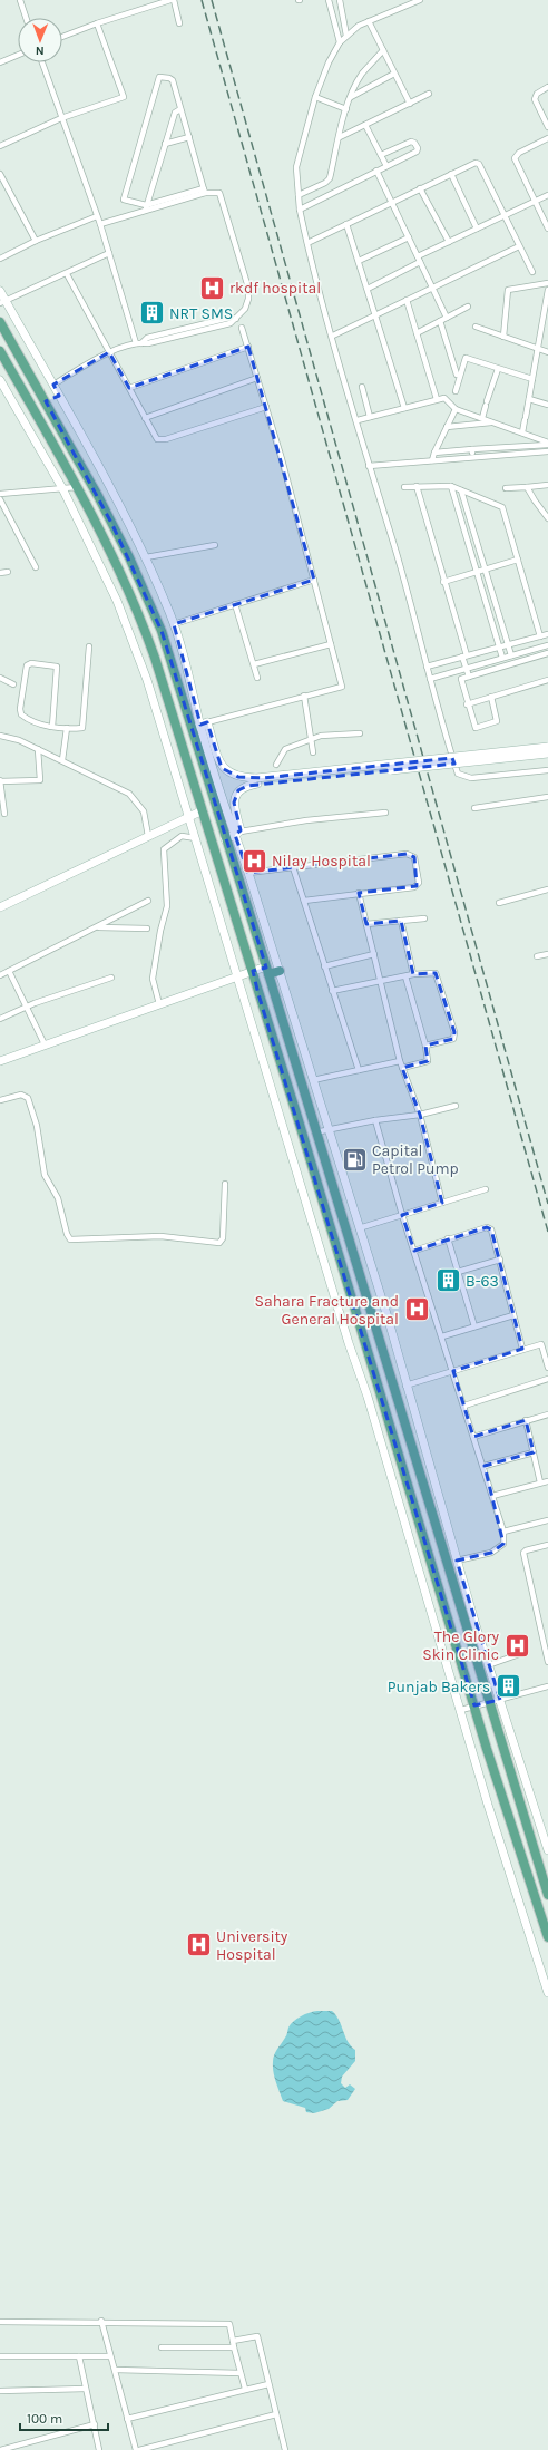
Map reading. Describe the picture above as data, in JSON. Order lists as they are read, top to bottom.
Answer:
{
  "places": {
    "hospital": [
      "rkdf hospital",
      "Nilay Hospital",
      "Sahara Fracture and General Hospital",
      "The Glory Skin Clinic",
      "University Hospital"
    ],
    "building": ["NRT SMS", "B-63", "Punjab Bakers"],
    "fuel station": ["Capital Petrol Pump"]
  },
  "scale_bar": "100 m",
  "north": "bottom"
}
